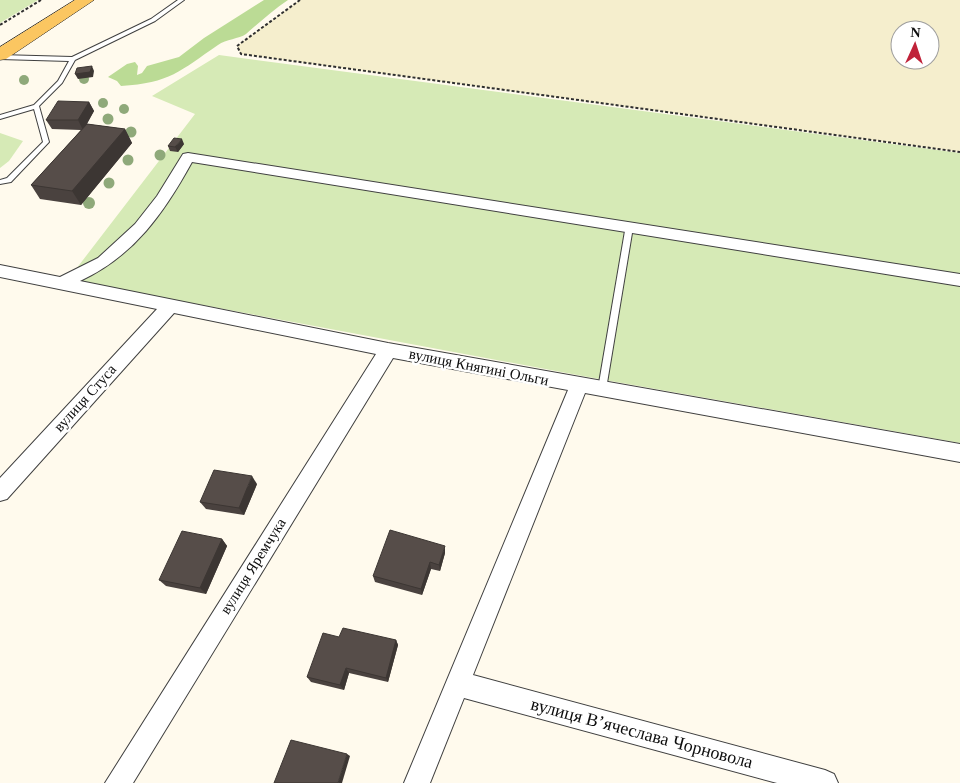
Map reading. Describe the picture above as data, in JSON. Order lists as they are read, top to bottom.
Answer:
{
  "streets": {
    "street": [
      "вулиця Княгині Ольги",
      "вулиця Стуса",
      "вулиця Яремчука",
      "вулиця Вʼячеслава Чорновола"
    ]
  },
  "crossings": [
    ["вулиця Княгині Ольги", "вулиця Стуса"],
    ["вулиця Княгині Ольги", "вулиця Яремчука"]
  ],
  "north": "top"
}
